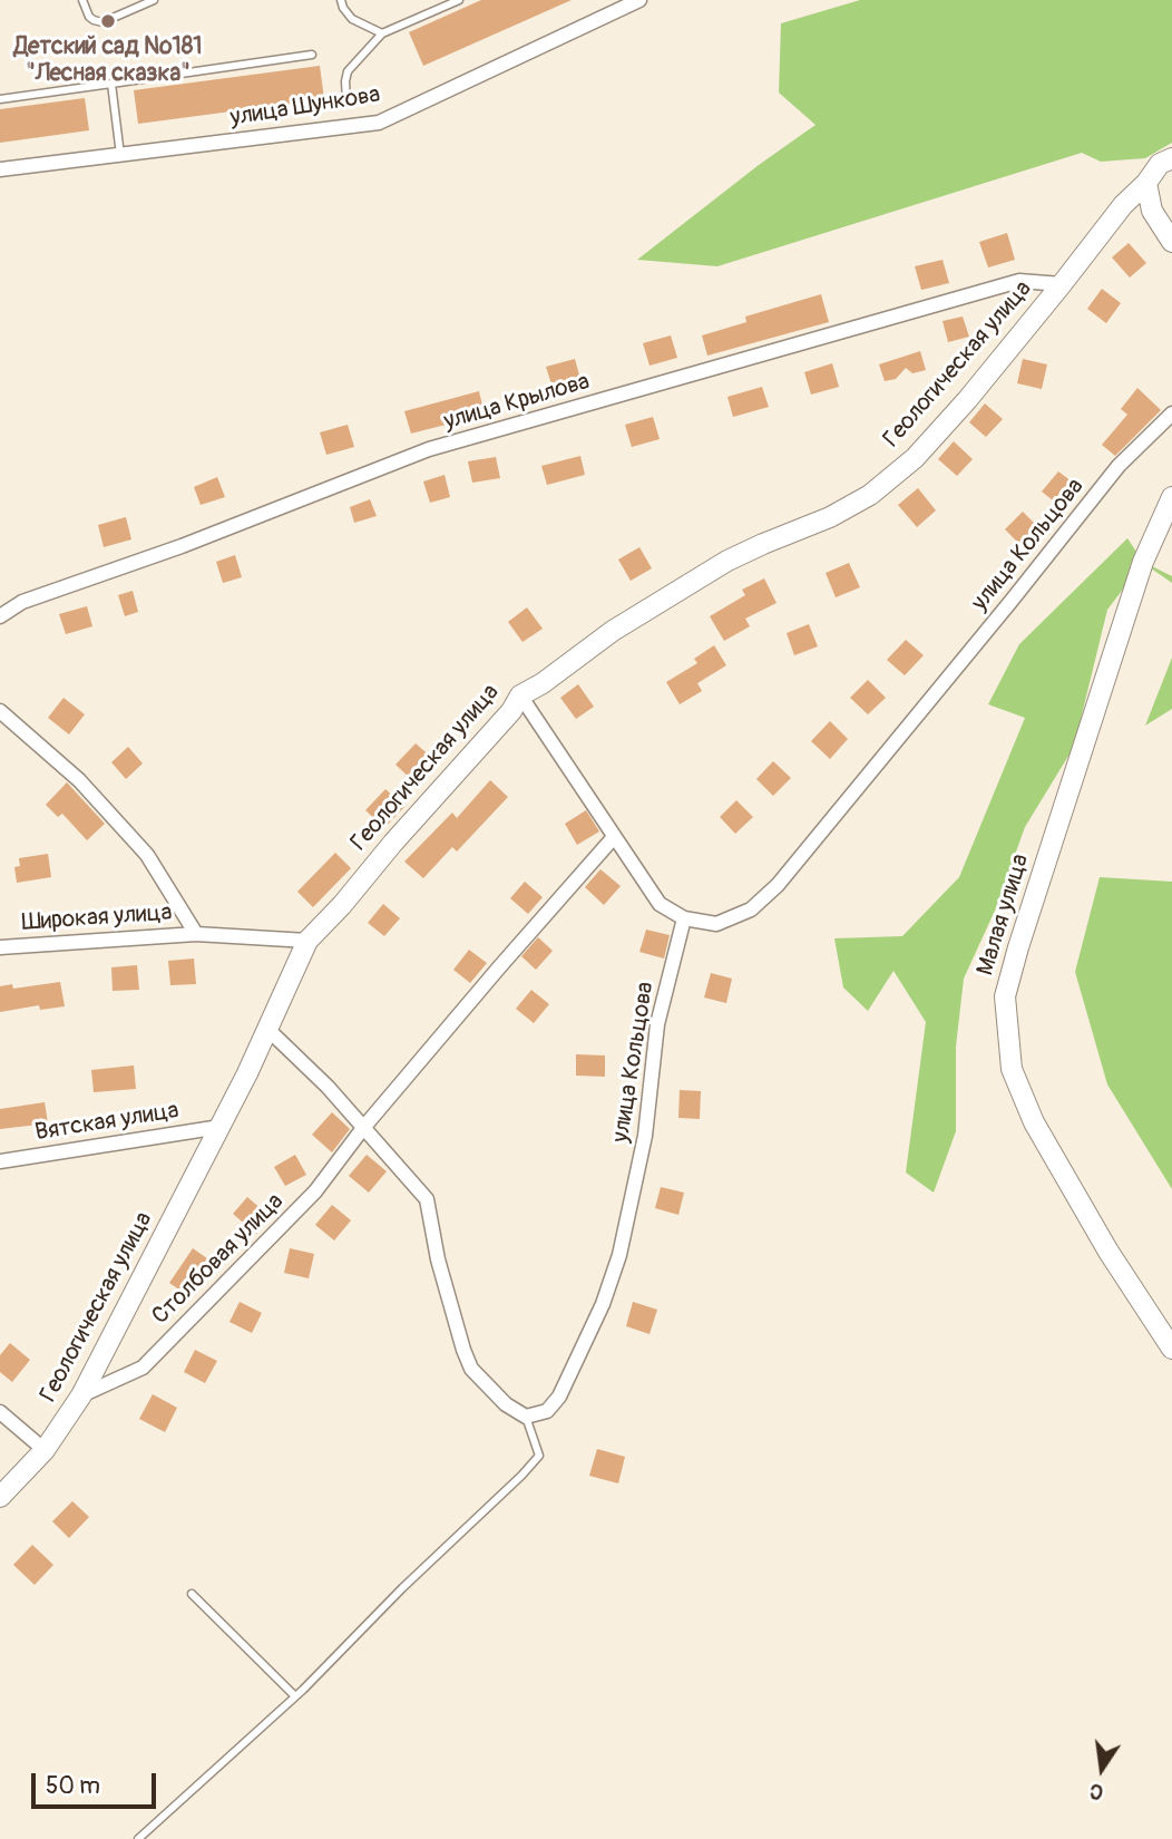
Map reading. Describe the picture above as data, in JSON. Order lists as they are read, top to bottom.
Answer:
{
  "streets": {
    "street": [
      "улица Шункова",
      "Геологическая улица",
      "улица Крылова",
      "улица Кольцова",
      "Малая улица",
      "Широкая улица",
      "Вятская улица",
      "Столбовая улица"
    ]
  },
  "crossings": [
    ["Геологическая улица", "улица Крылова"],
    ["Геологическая улица", "Широкая улица"],
    ["Геологическая улица", "Вятская улица"],
    ["Геологическая улица", "Столбовая улица"]
  ],
  "places": ["Детский сад №181 \"Лесная сказка\""],
  "scale_bar": "50 m",
  "north": "bottom"
}
